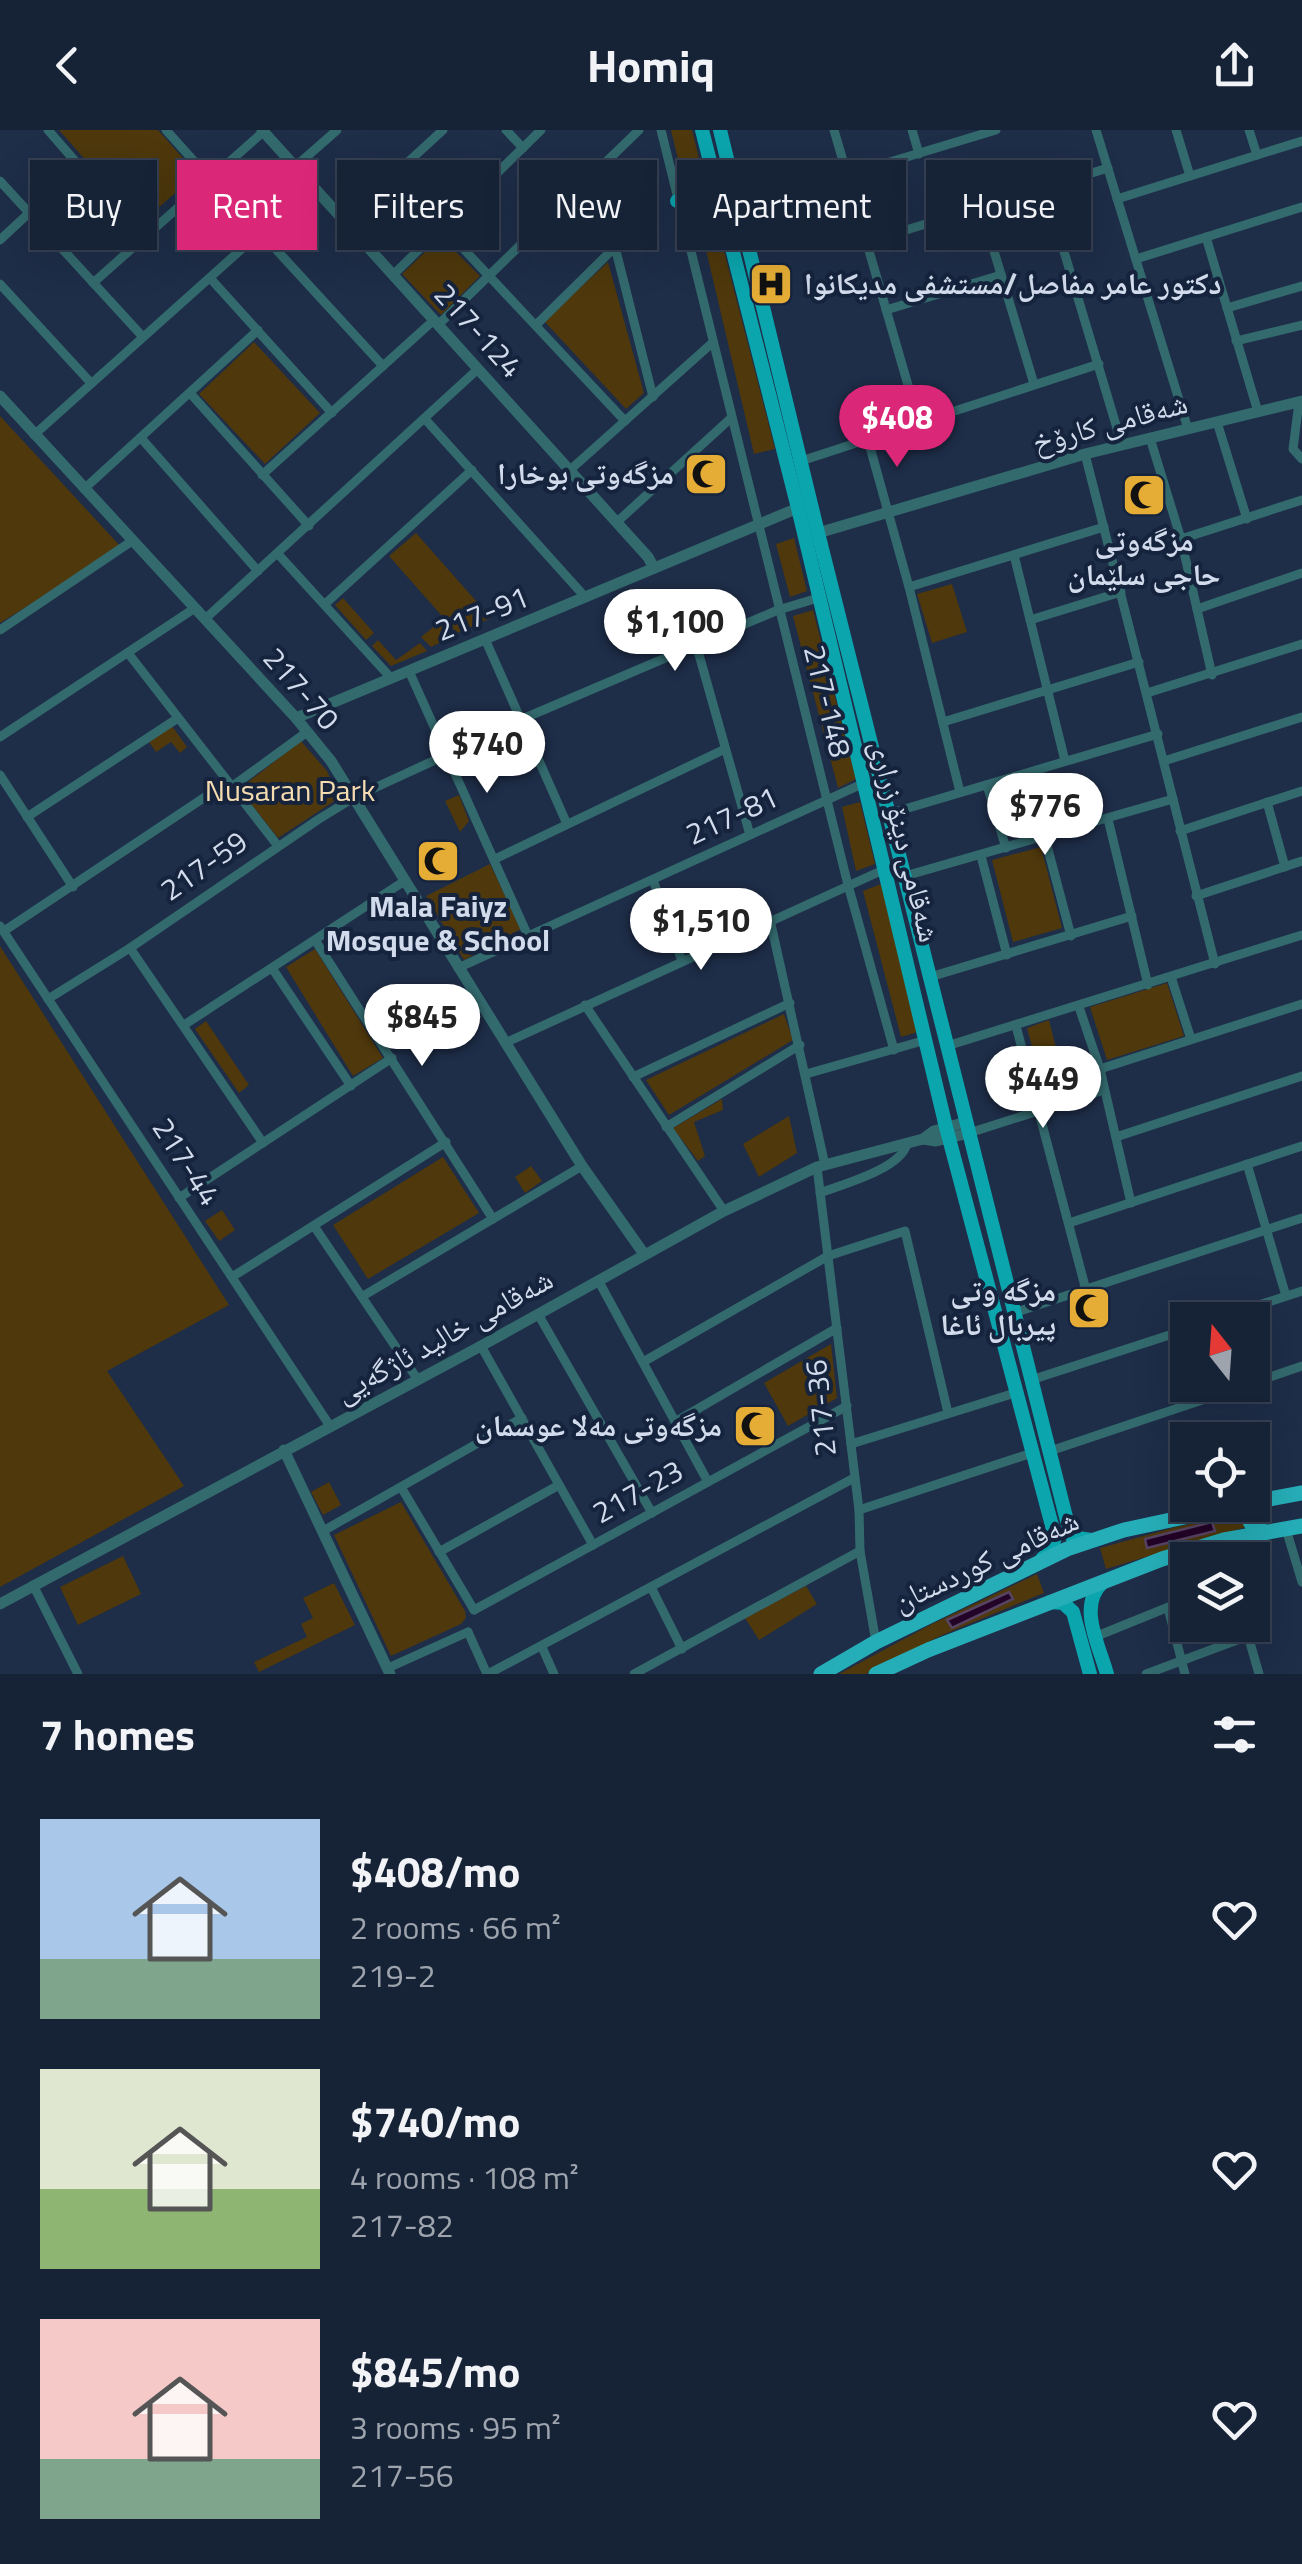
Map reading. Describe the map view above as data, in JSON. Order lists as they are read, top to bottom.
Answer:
{
  "streets": {
    "highway": ["شەقامی کوردستان"],
    "main road": ["شەقامی دینۆ زراری"],
    "street": [
      "217-124",
      "شەقامی کارۆخ",
      "217-91",
      "217-70",
      "217-148",
      "217-81",
      "217-59",
      "217-44",
      "شەقامی خالید ئاژگەیی",
      "217-36",
      "217-23"
    ]
  },
  "crossings": [
    ["217-124", "217-91"],
    ["شەقامی کارۆخ", "شەقامی دینۆ زراری"],
    ["217-91", "217-70"],
    ["217-91", "217-148"],
    ["217-91", "شەقامی دینۆ زراری"],
    ["217-70", "217-81"],
    ["217-70", "217-59"],
    ["217-70", "شەقامی خالید ئاژگەیی"],
    ["217-148", "217-81"],
    ["217-81", "شەقامی دینۆ زراری"],
    ["شەقامی دینۆ زراری", "شەقامی خالید ئاژگەیی"],
    ["217-59", "217-44"],
    ["217-44", "شەقامی خالید ئاژگەیی"],
    ["شەقامی خالید ئاژگەیی", "217-36"],
    ["217-36", "217-23"],
    ["217-36", "شەقامی کوردستان"]
  ],
  "parks": ["Nusaran Park"],
  "places": {
    "hospital": ["دكتور عامر مفاصل/مستشفى مديكانوا"],
    "mosque": [
      "مزگەوتی بوخارا",
      "مزگەوتی حاجی سلێمان",
      "Mala Faiyz Mosque & School",
      "مزگه وتى پيربال ئاغا",
      "مزگەوتی مەلا عوسمان"
    ]
  },
  "north": "top",
  "page": {
    "header": "Homiq",
    "chip": [
      "Buy",
      "Rent",
      "Filters",
      "New",
      "Apartment",
      "House"
    ],
    "price": [
      "$408",
      "$1,100",
      "$740",
      "$776",
      "$1,510",
      "$845",
      "$449"
    ],
    "heading": "7 homes",
    "list": [
      {
        "name": "$408/mo",
        "note": "2 rooms · 66 m² · 219-2"
      },
      {
        "name": "$740/mo",
        "note": "4 rooms · 108 m² · 217-82"
      },
      {
        "name": "$845/mo",
        "note": "3 rooms · 95 m² · 217-56"
      }
    ]
  }
}
